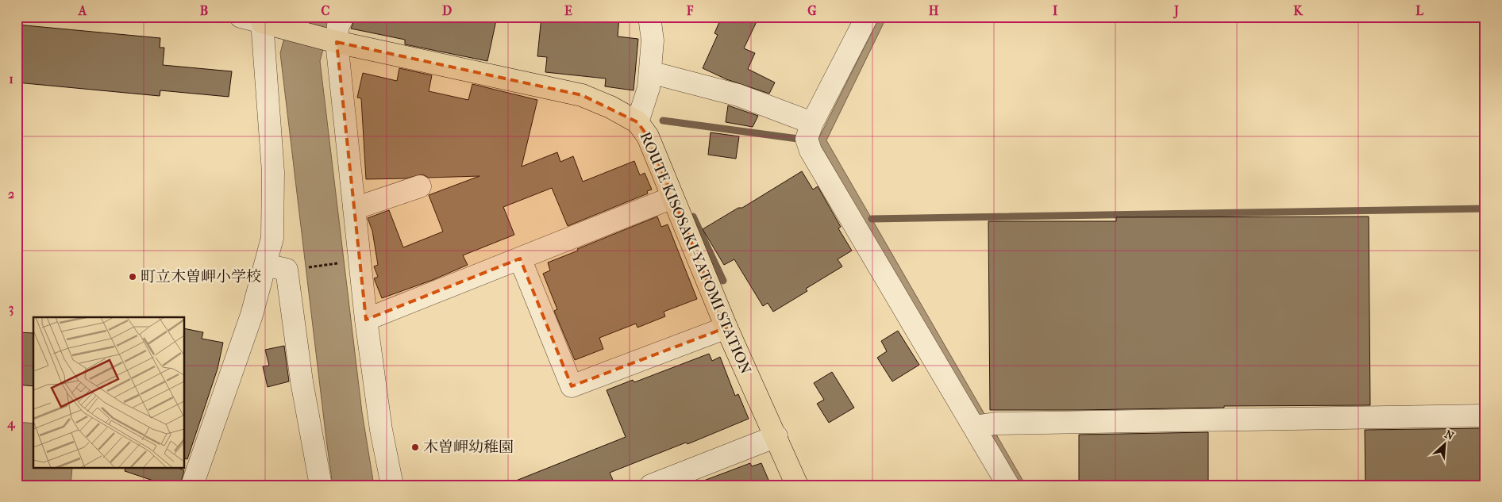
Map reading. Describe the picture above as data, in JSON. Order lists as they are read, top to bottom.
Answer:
{
  "streets": {
    "main road": ["ROUTE KISOSAKI-YATOMI STATION"]
  },
  "places": ["町立木曽岬小学校", "木曽岬幼稚園"],
  "north": "top right",
  "grid": {
    "columns": [
      "A",
      "B",
      "C",
      "D",
      "E",
      "F",
      "G",
      "H",
      "I",
      "J",
      "K",
      "L"
    ],
    "rows": [
      "1",
      "2",
      "3",
      "4"
    ]
  }
}
